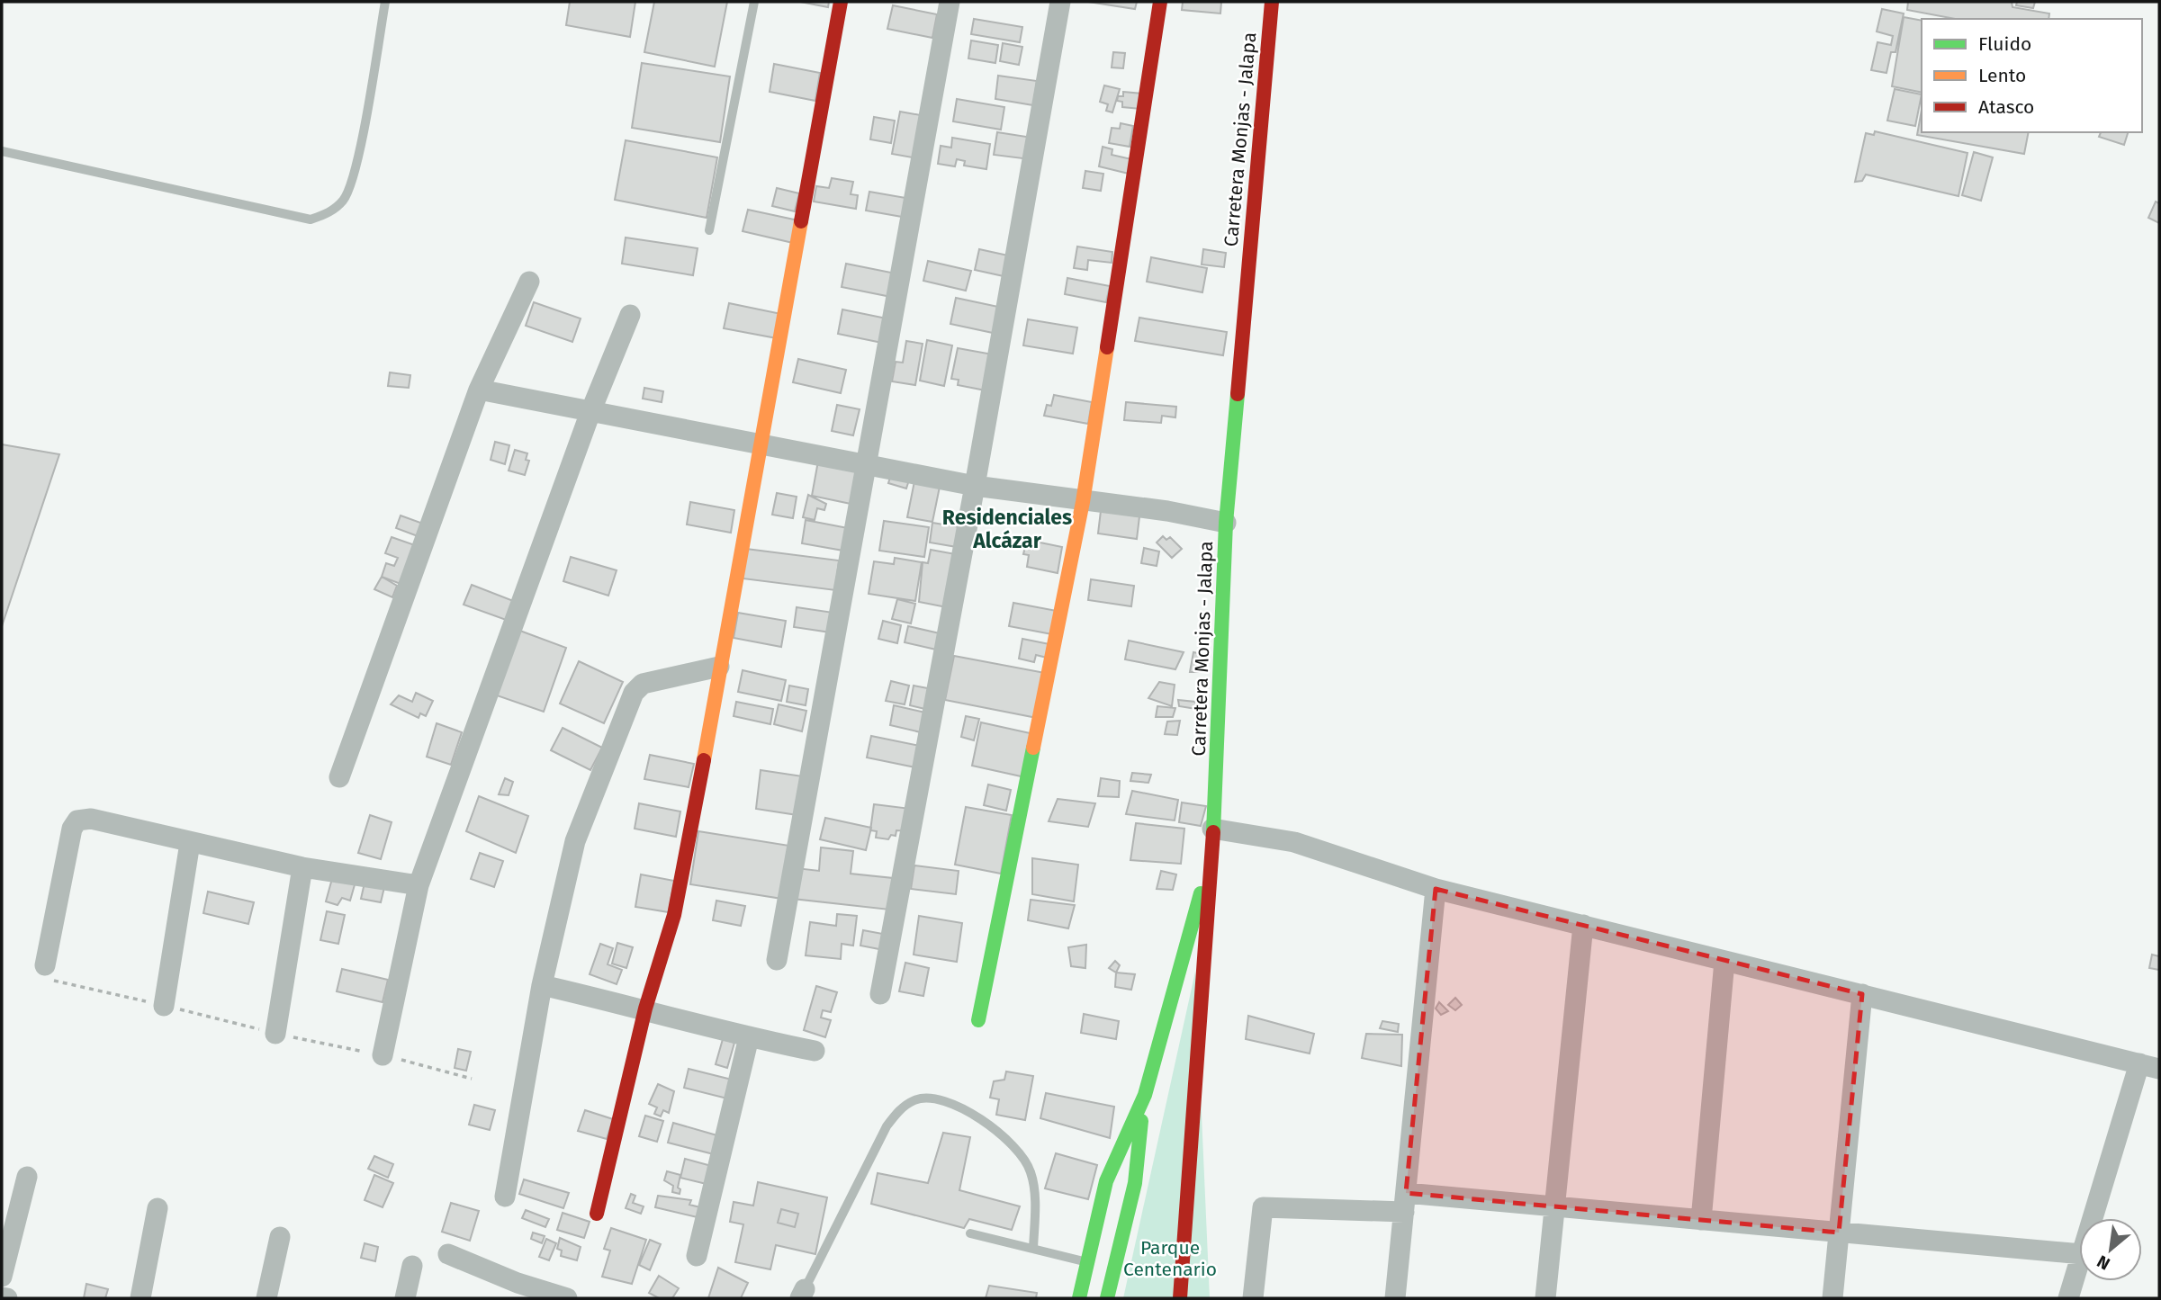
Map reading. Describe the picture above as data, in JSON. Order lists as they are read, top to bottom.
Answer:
{
  "streets": {
    "street": ["Carretera Monjas - Jalapa"]
  },
  "districts": ["Residenciales Alcázar"],
  "parks": ["Parque Centenario"],
  "legend": ["Fluido", "Lento", "Atasco"],
  "north": "bottom left"
}
